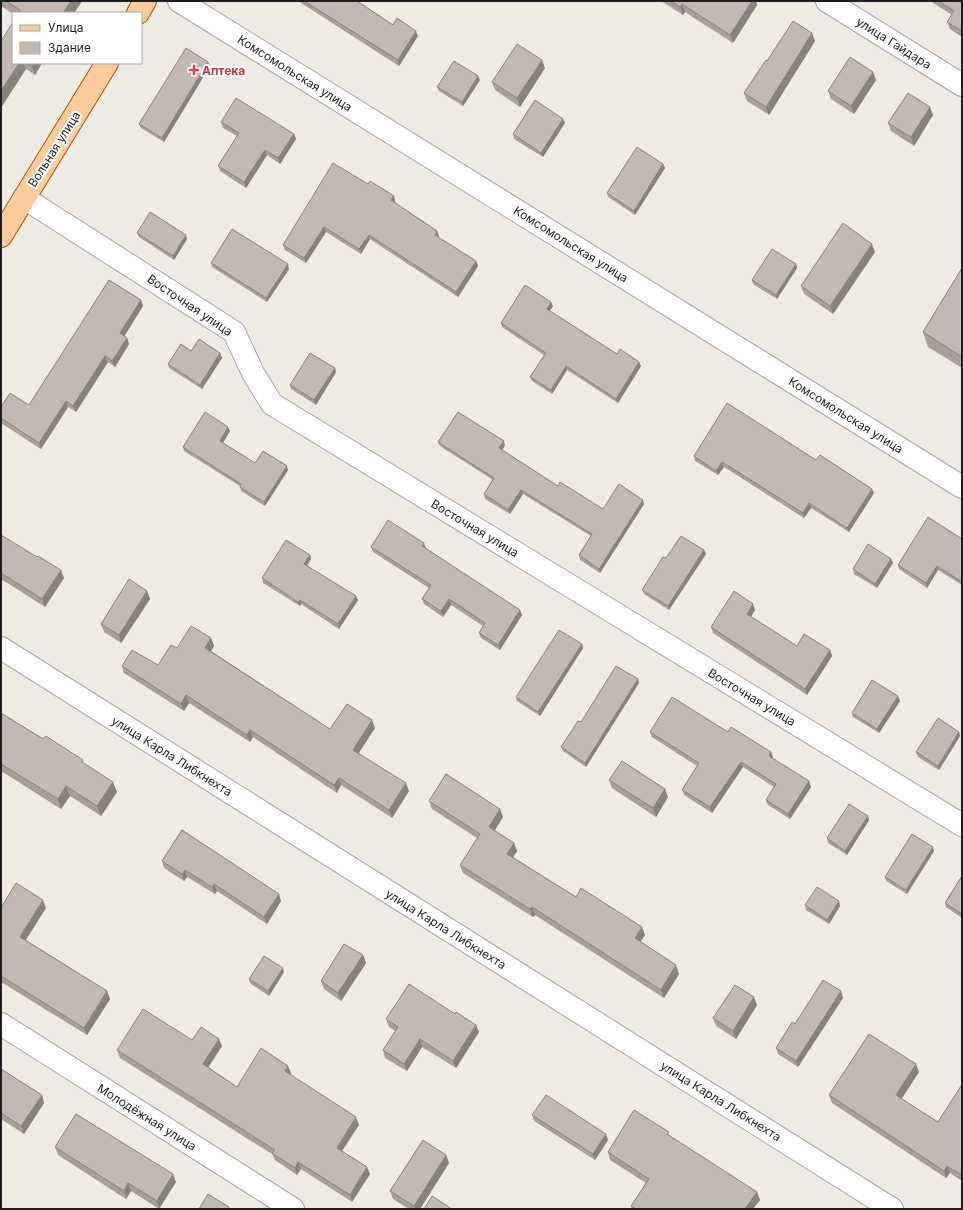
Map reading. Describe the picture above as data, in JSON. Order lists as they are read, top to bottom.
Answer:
{
  "streets": {
    "main road": ["Вольная улица"],
    "street": [
      "улица Гайдара",
      "Комсомольская улица",
      "Восточная улица",
      "улица Карла Либкнехта",
      "Молодёжная улица"
    ]
  },
  "crossings": [
    ["Вольная улица", "Восточная улица"]
  ],
  "places": {
    "health": ["Аптека"]
  },
  "legend": ["Улица", "Здание"]
}
